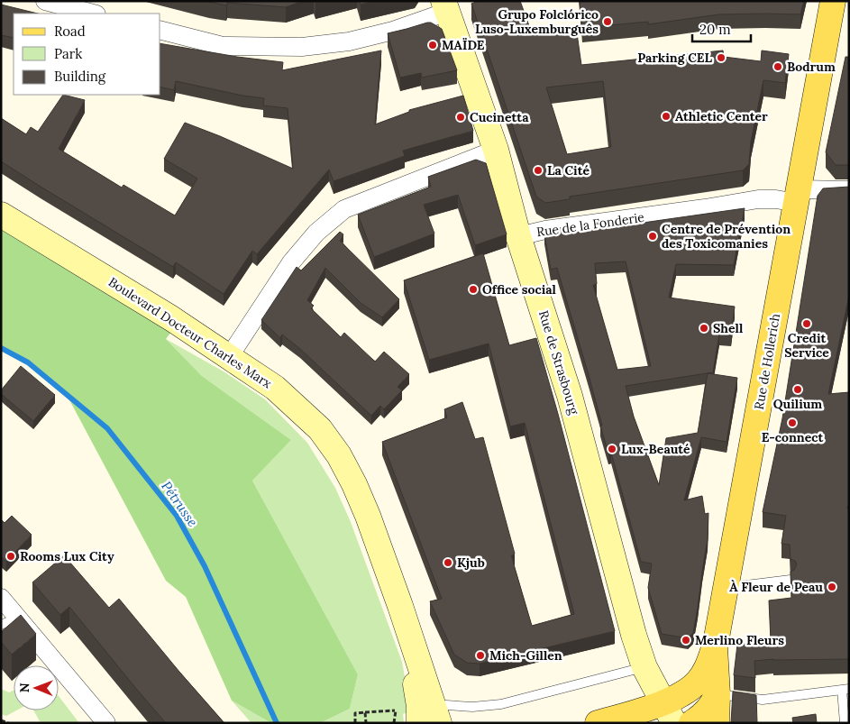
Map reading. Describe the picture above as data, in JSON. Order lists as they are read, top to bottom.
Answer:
{
  "streets": {
    "main road": ["Boulevard Docteur Charles Marx", "Rue de Hollerich", "Rue de Strasbourg"],
    "street": ["Rue de la Fonderie"]
  },
  "crossings": [
    ["Rue de la Fonderie", "Rue de Hollerich"],
    ["Rue de la Fonderie", "Rue de Strasbourg"]
  ],
  "water": ["Pétrusse"],
  "places": [
    "Grupo Folclórico Luso-Luxemburguês",
    "MAÏDE",
    "Parking CEL",
    "Bodrum",
    "Athletic Center",
    "Cucinetta",
    "La Cité",
    "Centre de Prévention des Toxicomanies",
    "Office social",
    "Credit Service",
    "Shell",
    "Quilium",
    "E-connect",
    "Lux-Beauté",
    "Rooms Lux City",
    "Kjub",
    "À Fleur de Peau",
    "Merlino Fleurs",
    "Mich-Gillen"
  ],
  "legend": ["Road", "Park", "Building"],
  "scale_bar": "20 m",
  "north": "left"
}
